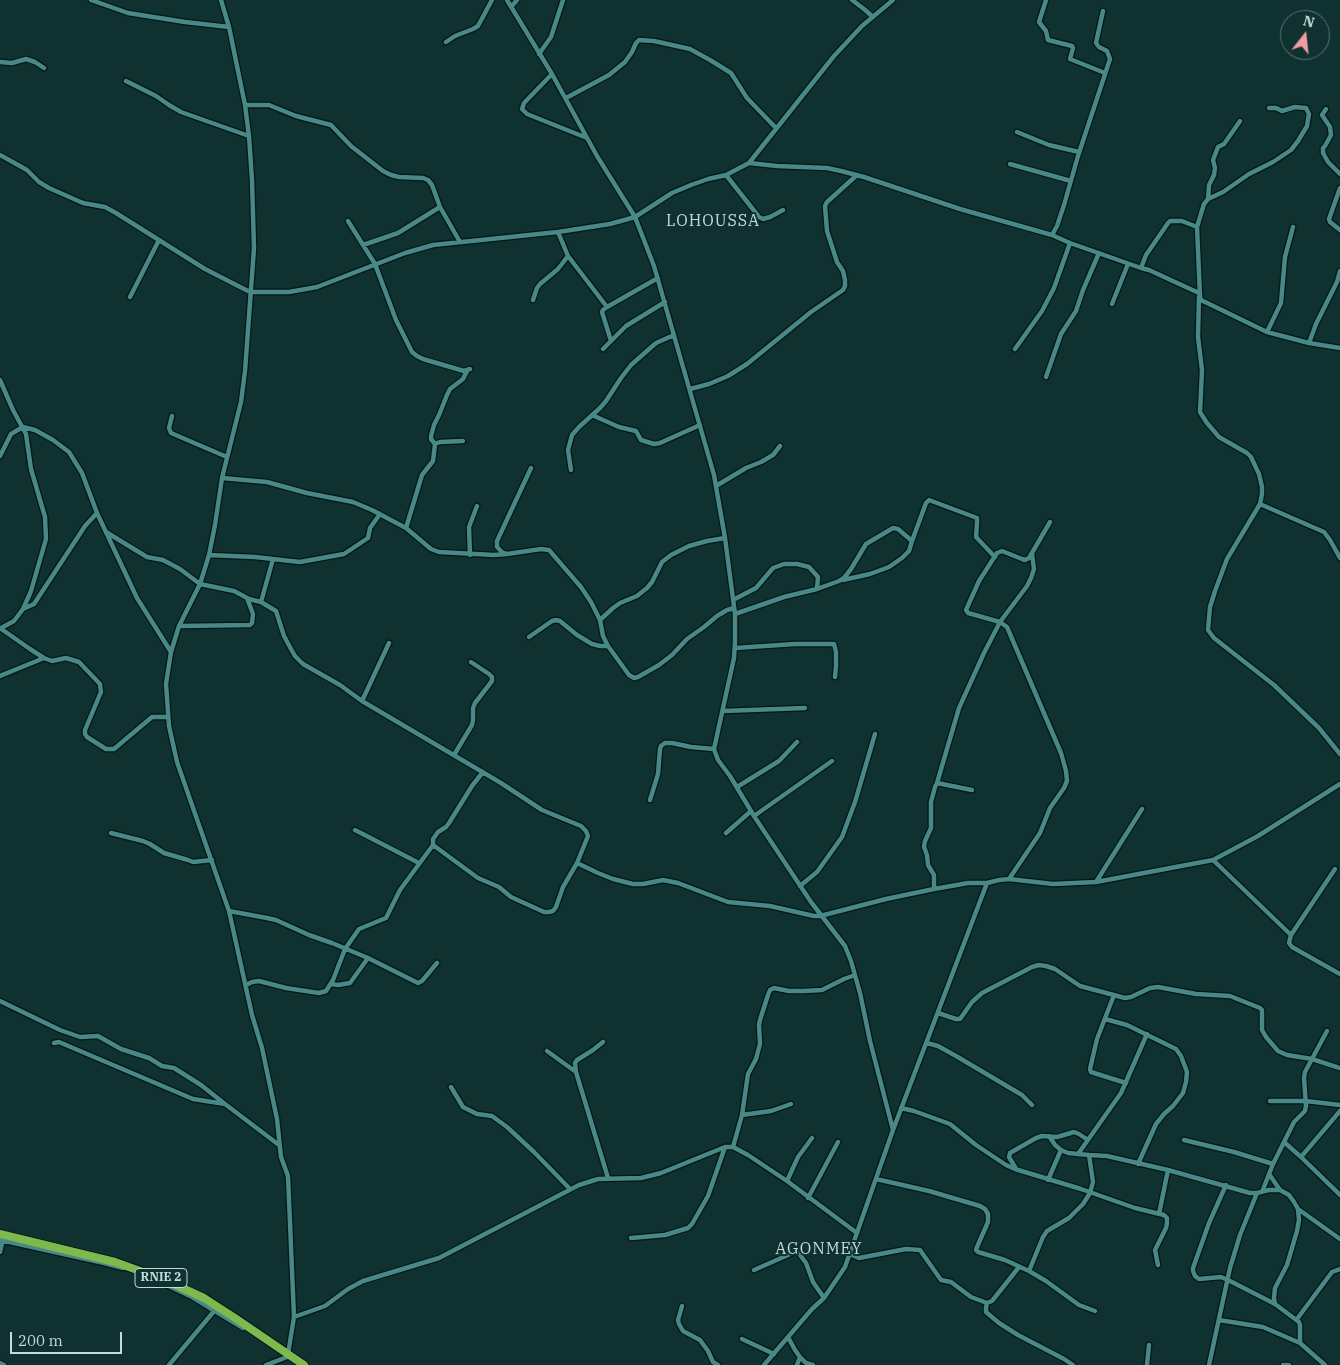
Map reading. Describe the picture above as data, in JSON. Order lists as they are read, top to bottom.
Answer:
{
  "streets": {
    "highway": ["RNIE 2"]
  },
  "districts": ["LOHOUSSA", "AGONMEY"],
  "scale_bar": "200 m",
  "north": "top"
}
